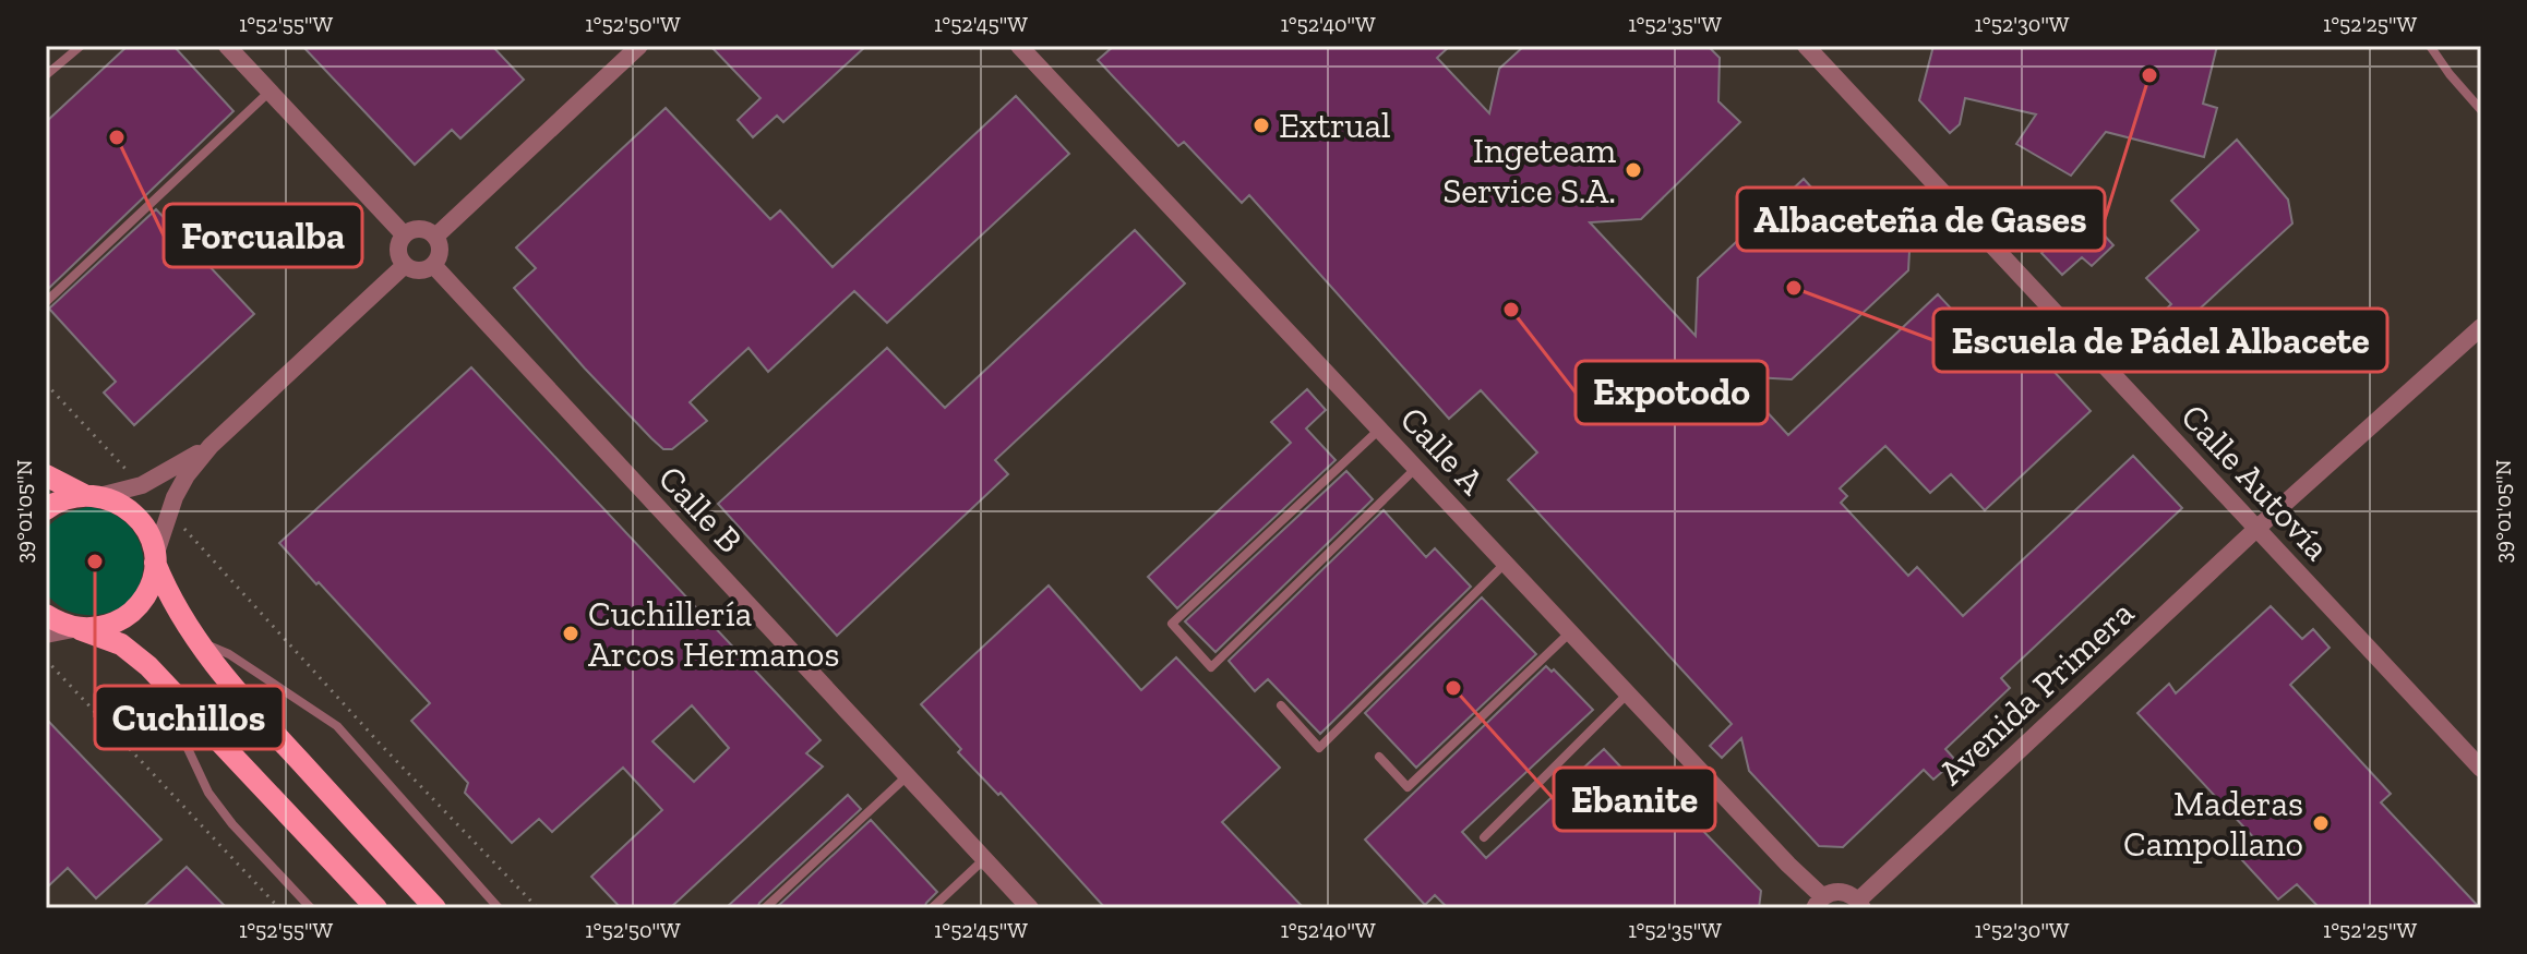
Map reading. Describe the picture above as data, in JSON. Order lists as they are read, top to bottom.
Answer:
{
  "streets": {
    "street": [
      "Calle A",
      "Calle Autovía",
      "Calle B",
      "Avenida Primera"
    ]
  },
  "crossings": [
    ["Calle Autovía", "Avenida Primera"]
  ],
  "places": [
    "Albaceteña de Gases",
    "Extrual",
    "Forcualba",
    "Ingeteam Service S.A.",
    "Escuela de Pádel Albacete",
    "Expotodo",
    "Cuchillos",
    "Cuchillería Arcos Hermanos",
    "Ebanite",
    "Maderas Campollano"
  ],
  "coordinates": [
    "1°52'55\"W",
    "1°52'50\"W",
    "1°52'45\"W",
    "1°52'40\"W",
    "1°52'35\"W",
    "1°52'30\"W",
    "1°52'25\"W",
    "39°01'05\"N"
  ]
}
